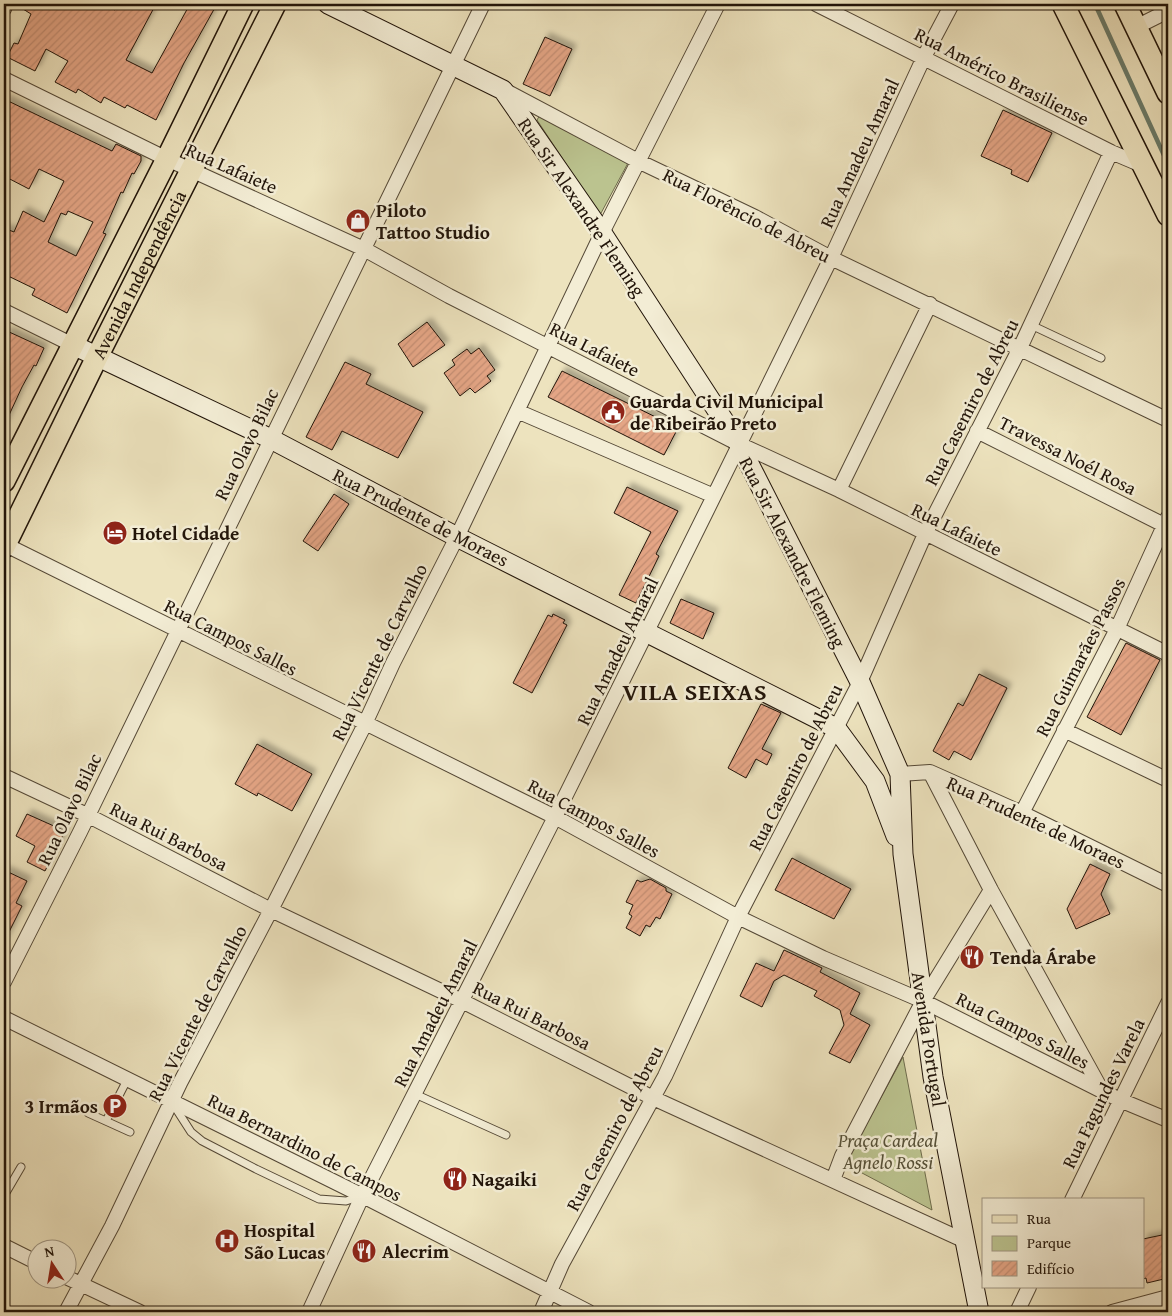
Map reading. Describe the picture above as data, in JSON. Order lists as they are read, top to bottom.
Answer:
{
  "streets": {
    "main road": [
      "Rua Sir Alexandre Fleming",
      "Rua Florêncio de Abreu",
      "Avenida Independência",
      "Rua Prudente de Moraes",
      "Avenida Portugal"
    ],
    "street": [
      "Rua Américo Brasiliense",
      "Rua Amadeu Amaral",
      "Rua Lafaiete",
      "Rua Casemiro de Abreu",
      "Rua Olavo Bilac",
      "Travessa Noél Rosa",
      "Rua Campos Salles",
      "Rua Vicente de Carvalho",
      "Rua Guimarães Passos",
      "Rua Rui Barbosa",
      "Rua Fagundes Varela",
      "Rua Bernardino de Campos"
    ]
  },
  "crossings": [
    ["Rua Américo Brasiliense", "Rua Amadeu Amaral"],
    ["Rua Américo Brasiliense", "Rua Casemiro de Abreu"],
    ["Rua Amadeu Amaral", "Rua Lafaiete"],
    ["Rua Amadeu Amaral", "Rua Sir Alexandre Fleming"],
    ["Rua Amadeu Amaral", "Rua Florêncio de Abreu"],
    ["Rua Amadeu Amaral", "Rua Prudente de Moraes"],
    ["Rua Amadeu Amaral", "Rua Campos Salles"],
    ["Rua Amadeu Amaral", "Rua Rui Barbosa"],
    ["Rua Amadeu Amaral", "Rua Bernardino de Campos"],
    ["Rua Lafaiete", "Rua Sir Alexandre Fleming"],
    ["Rua Lafaiete", "Avenida Independência"],
    ["Rua Lafaiete", "Rua Casemiro de Abreu"],
    ["Rua Lafaiete", "Rua Olavo Bilac"],
    ["Rua Lafaiete", "Rua Vicente de Carvalho"],
    ["Rua Lafaiete", "Rua Guimarães Passos"],
    ["Rua Sir Alexandre Fleming", "Rua Florêncio de Abreu"],
    ["Rua Sir Alexandre Fleming", "Rua Casemiro de Abreu"],
    ["Rua Sir Alexandre Fleming", "Rua Prudente de Moraes"],
    ["Rua Sir Alexandre Fleming", "Rua Vicente de Carvalho"],
    ["Rua Sir Alexandre Fleming", "Avenida Portugal"],
    ["Rua Florêncio de Abreu", "Rua Casemiro de Abreu"],
    ["Rua Florêncio de Abreu", "Rua Olavo Bilac"],
    ["Rua Florêncio de Abreu", "Rua Vicente de Carvalho"],
    ["Avenida Independência", "Rua Prudente de Moraes"],
    ["Avenida Independência", "Rua Campos Salles"],
    ["Rua Casemiro de Abreu", "Travessa Noél Rosa"],
    ["Rua Casemiro de Abreu", "Rua Prudente de Moraes"],
    ["Rua Casemiro de Abreu", "Rua Campos Salles"],
    ["Rua Casemiro de Abreu", "Rua Rui Barbosa"],
    ["Rua Casemiro de Abreu", "Avenida Portugal"],
    ["Rua Casemiro de Abreu", "Rua Bernardino de Campos"],
    ["Rua Olavo Bilac", "Rua Prudente de Moraes"],
    ["Rua Olavo Bilac", "Rua Campos Salles"],
    ["Rua Olavo Bilac", "Rua Rui Barbosa"],
    ["Travessa Noél Rosa", "Rua Guimarães Passos"],
    ["Rua Prudente de Moraes", "Rua Vicente de Carvalho"],
    ["Rua Prudente de Moraes", "Rua Guimarães Passos"],
    ["Rua Prudente de Moraes", "Avenida Portugal"],
    ["Rua Campos Salles", "Rua Vicente de Carvalho"],
    ["Rua Campos Salles", "Avenida Portugal"],
    ["Rua Campos Salles", "Rua Fagundes Varela"],
    ["Rua Vicente de Carvalho", "Rua Rui Barbosa"],
    ["Rua Vicente de Carvalho", "Rua Bernardino de Campos"],
    ["Rua Rui Barbosa", "Avenida Portugal"]
  ],
  "districts": ["VILA SEIXAS"],
  "parks": ["Praça Cardeal Agnelo Rossi"],
  "places": {
    "shop": ["Piloto Tattoo Studio"],
    "public building": ["Guarda Civil Municipal de Ribeirão Preto"],
    "hotel": ["Hotel Cidade"],
    "restaurant": ["Tenda Árabe", "Nagaiki", "Alecrim"],
    "parking": ["3 Irmãos"],
    "hospital": ["Hospital São Lucas"]
  },
  "legend": ["Rua", "Parque", "Edifício"],
  "north": "top"
}
